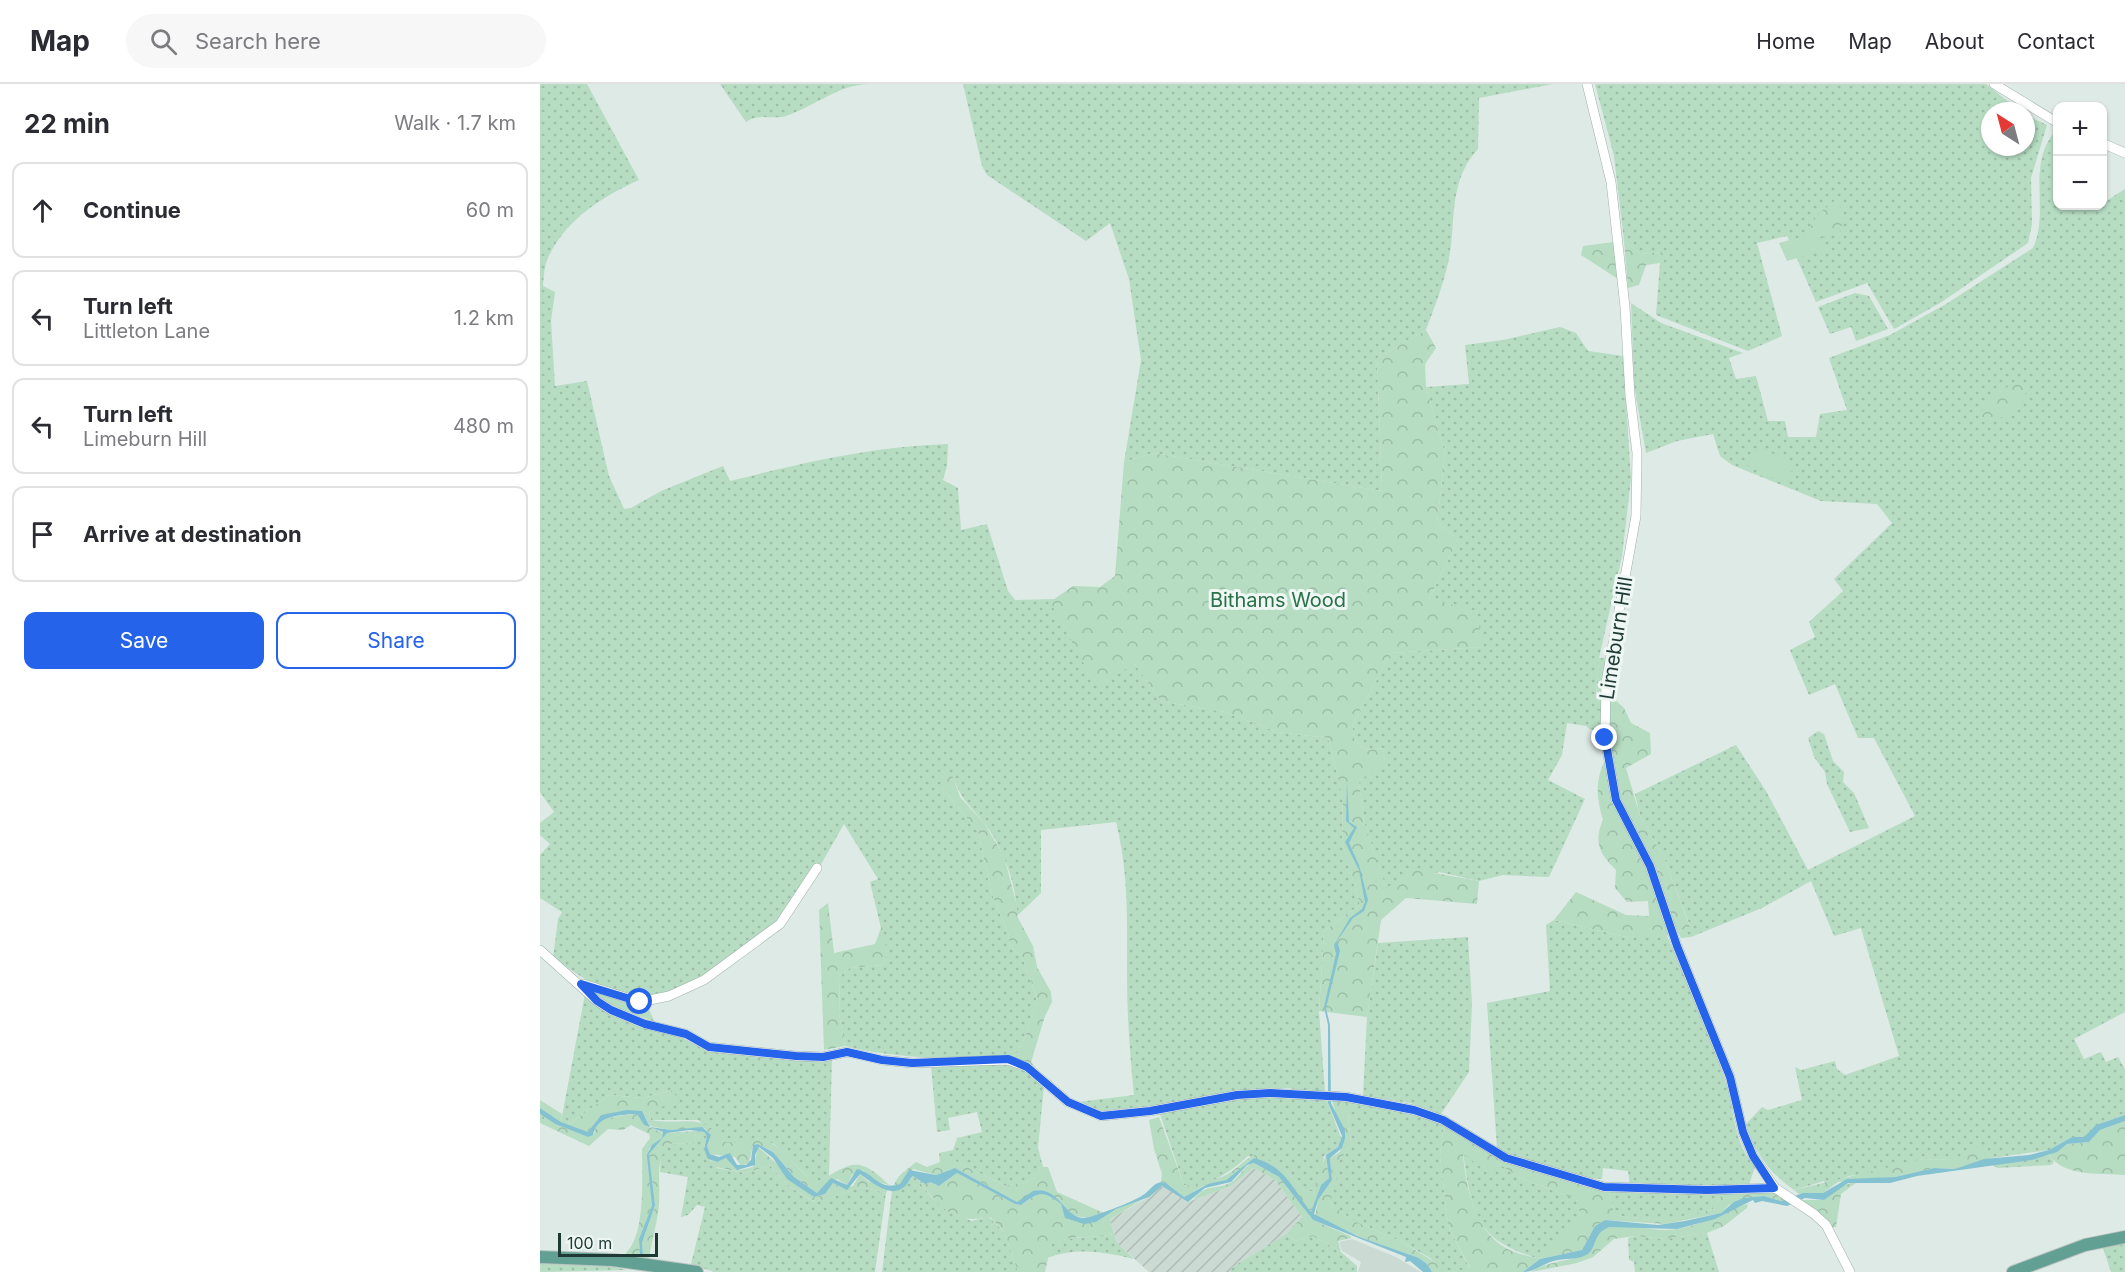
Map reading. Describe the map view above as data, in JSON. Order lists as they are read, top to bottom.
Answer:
{
  "streets": {
    "street": ["Limeburn Hill"]
  },
  "parks": ["Bithams Wood"],
  "scale_bar": "100 m",
  "north": "top left",
  "page": {
    "header": "Map",
    "search": "Search here",
    "nav": [
      "Home",
      "Map",
      "About",
      "Contact"
    ],
    "heading": ["22 min", "Walk · 1.7 km"],
    "map_buttons": ["+", "−"],
    "list": [
      ["Continue", "60 m"],
      ["Turn left", "Littleton Lane", "1.2 km"],
      ["Turn left", "Limeburn Hill", "480 m"],
      "Arrive at destination"
    ],
    "buttons": ["Save", "Share"],
    "scale": "100 m"
  }
}
